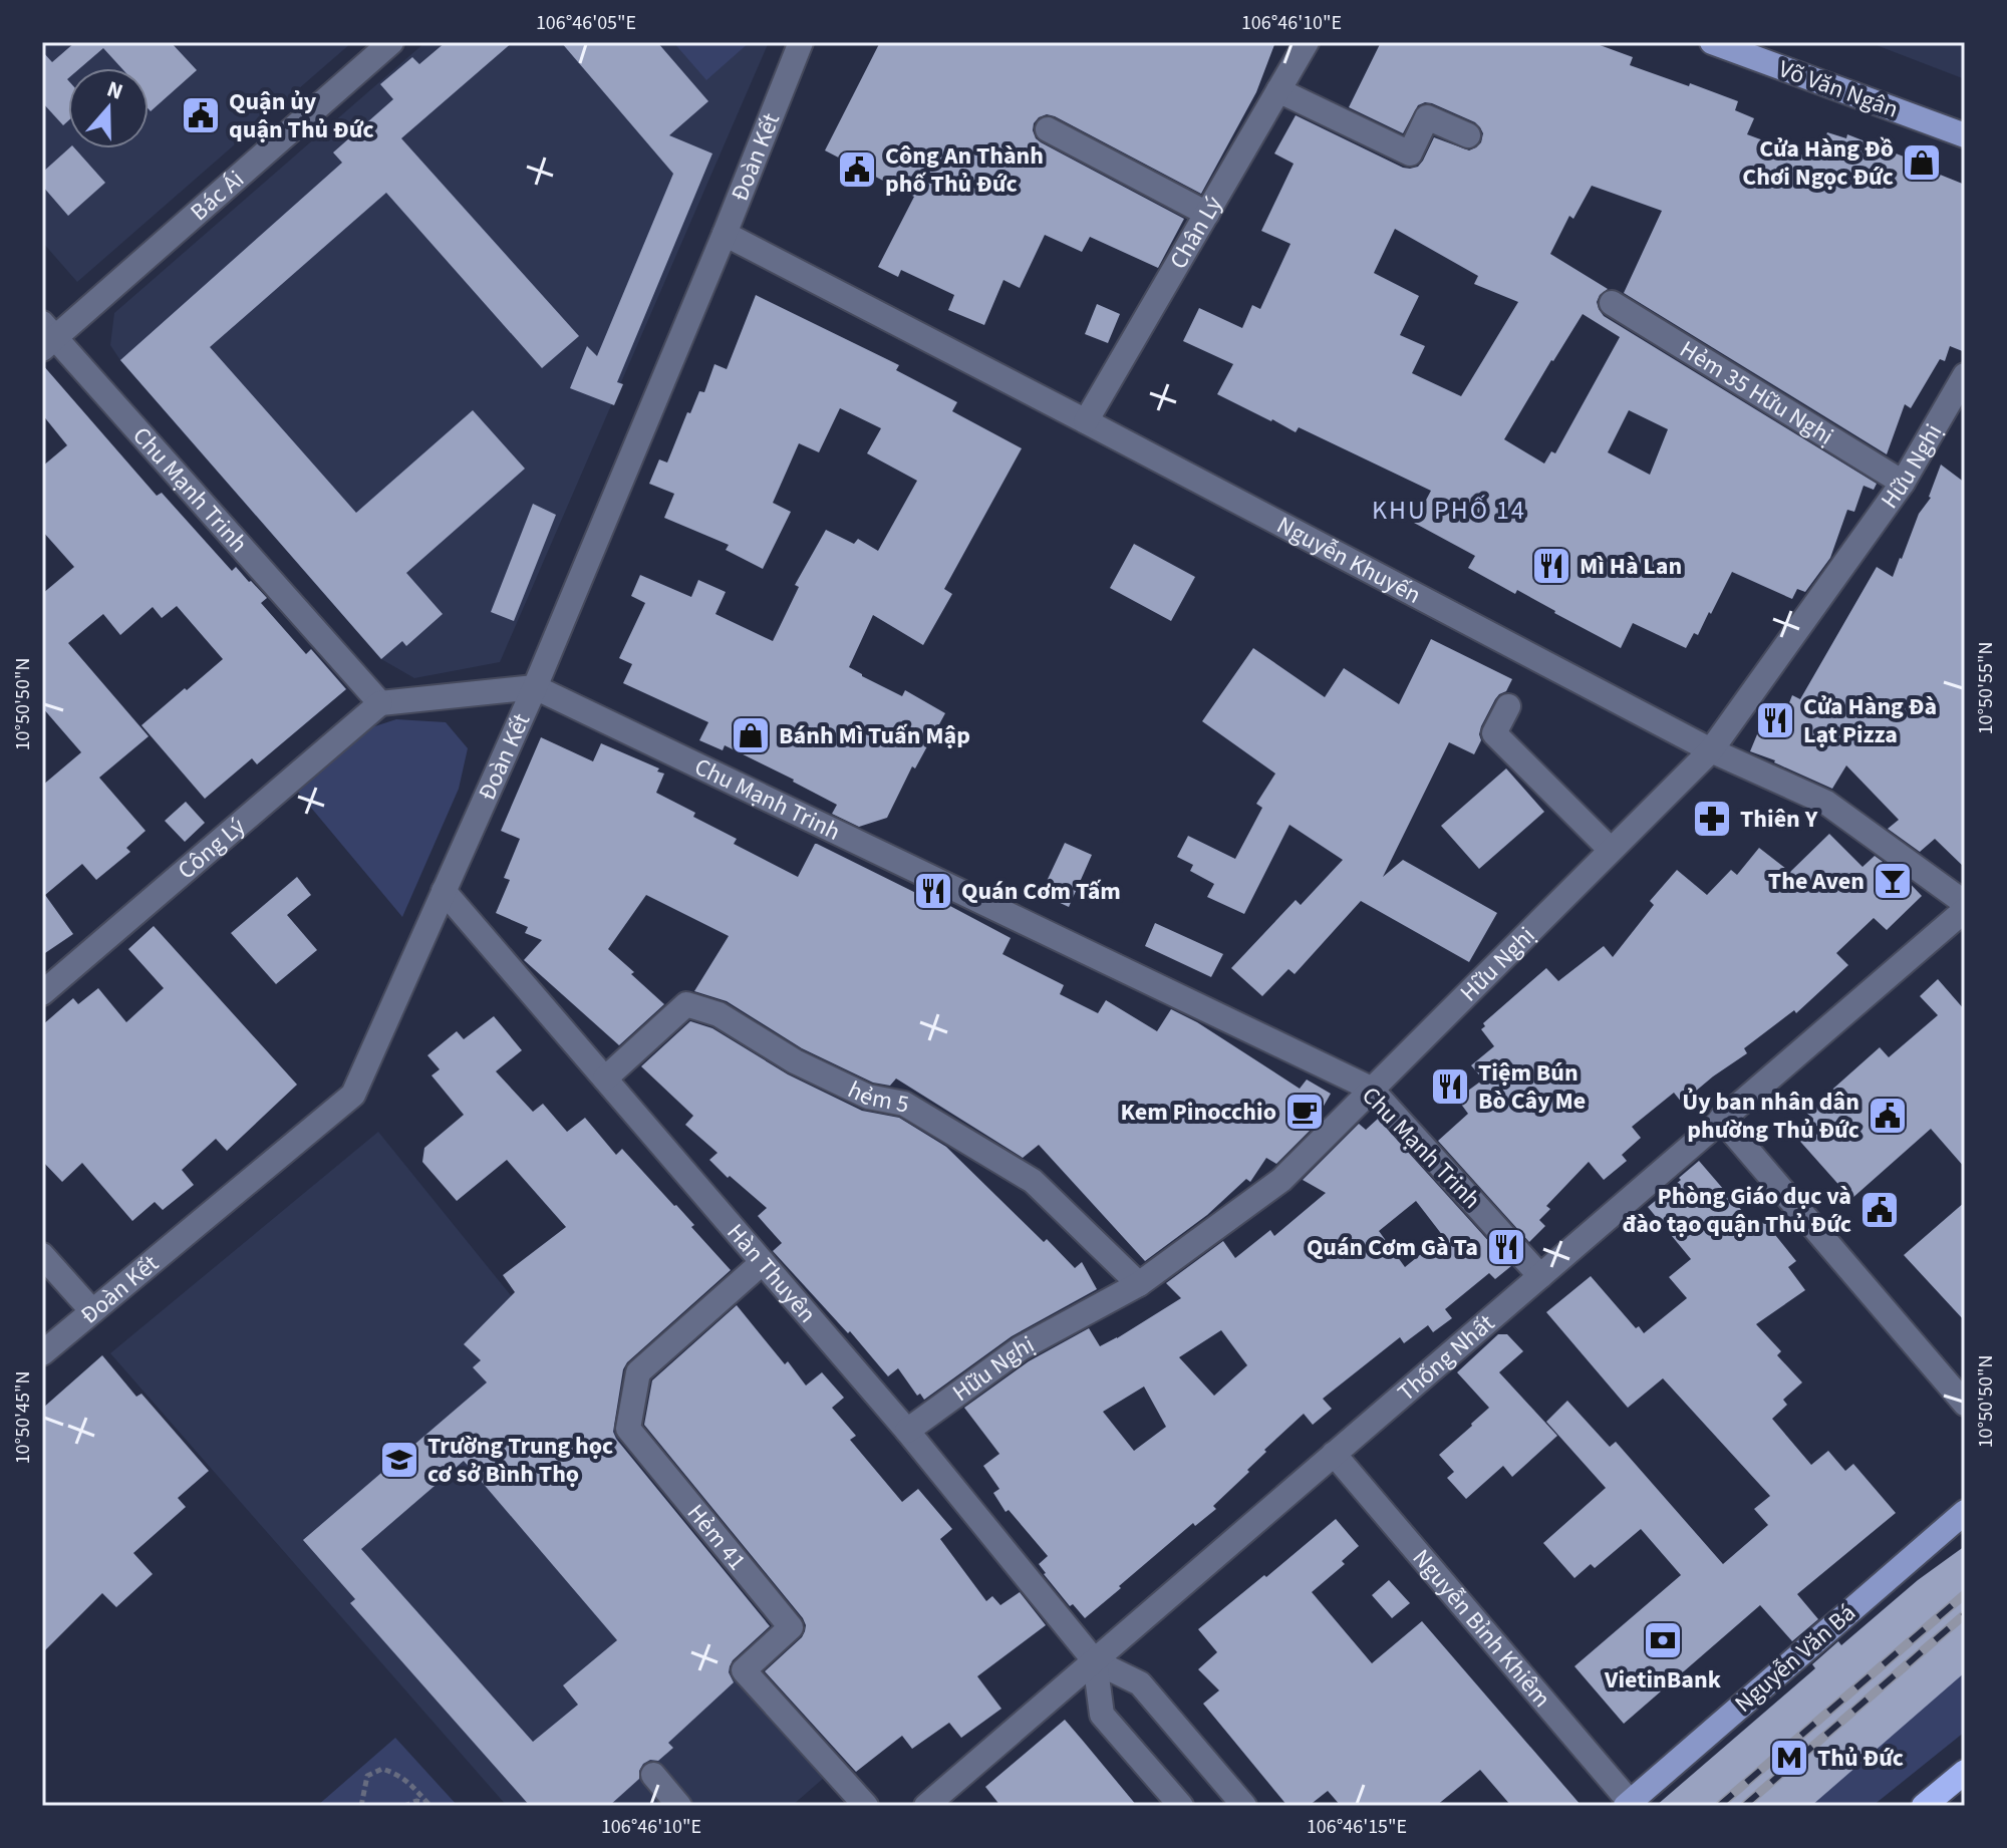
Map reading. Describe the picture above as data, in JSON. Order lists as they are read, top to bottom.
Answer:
{
  "streets": {
    "main road": ["Võ Văn Ngân", "Nguyễn Văn Bá"],
    "street": [
      "Đoàn Kết",
      "Bác Ái",
      "Chân Lý",
      "Hẻm 35 Hữu Nghị",
      "Hữu Nghị",
      "Chu Mạnh Trinh",
      "Nguyễn Khuyến",
      "Công Lý",
      "hẻm 5",
      "Hàn Thuyên",
      "Thống Nhất",
      "Hẻm 41",
      "Nguyễn Bỉnh Khiêm"
    ]
  },
  "crossings": [
    ["Đoàn Kết", "Chu Mạnh Trinh"],
    ["Đoàn Kết", "Nguyễn Khuyến"],
    ["Đoàn Kết", "Hàn Thuyên"],
    ["Bác Ái", "Chu Mạnh Trinh"],
    ["Chân Lý", "Nguyễn Khuyến"],
    ["Hẻm 35 Hữu Nghị", "Hữu Nghị"],
    ["Hữu Nghị", "Chu Mạnh Trinh"],
    ["Hữu Nghị", "Nguyễn Khuyến"],
    ["Hữu Nghị", "hẻm 5"],
    ["Hữu Nghị", "Hàn Thuyên"],
    ["Chu Mạnh Trinh", "Công Lý"],
    ["Chu Mạnh Trinh", "Thống Nhất"],
    ["hẻm 5", "Hàn Thuyên"],
    ["Hàn Thuyên", "Thống Nhất"],
    ["Hàn Thuyên", "Hẻm 41"],
    ["Thống Nhất", "Nguyễn Bỉnh Khiêm"],
    ["Nguyễn Bỉnh Khiêm", "Nguyễn Văn Bá"]
  ],
  "districts": ["KHU PHỐ 14"],
  "places": {
    "public building": [
      "Quận ủy quận Thủ Đức",
      "Công An Thành phố Thủ Đức",
      "Ủy ban nhân dân phường Thủ Đức",
      "Phòng Giáo dục và đào tạo quận Thủ Đức"
    ],
    "shop": ["Cửa Hàng Đồ Chơi Ngọc Đức", "Bánh Mì Tuấn Mập"],
    "restaurant": [
      "Mì Hà Lan",
      "Cửa Hàng Đà Lạt Pizza",
      "Quán Cơm Tấm",
      "Tiệm Bún Bò Cây Me",
      "Quán Cơm Gà Ta"
    ],
    "pharmacy": ["Thiên Y"],
    "bar": ["The Aven"],
    "cafe": ["Kem Pinocchio"],
    "school or university": ["Trường Trung học cơ sở Bình Thọ"],
    "bank": ["VietinBank"],
    "metro station": ["Thủ Đức"]
  },
  "north": "top",
  "coordinates": [
    "106°46'05\"E",
    "106°46'10\"E",
    "10°50'55\"N",
    "10°50'50\"N",
    "10°50'45\"N",
    "106°46'15\"E"
  ]
}
